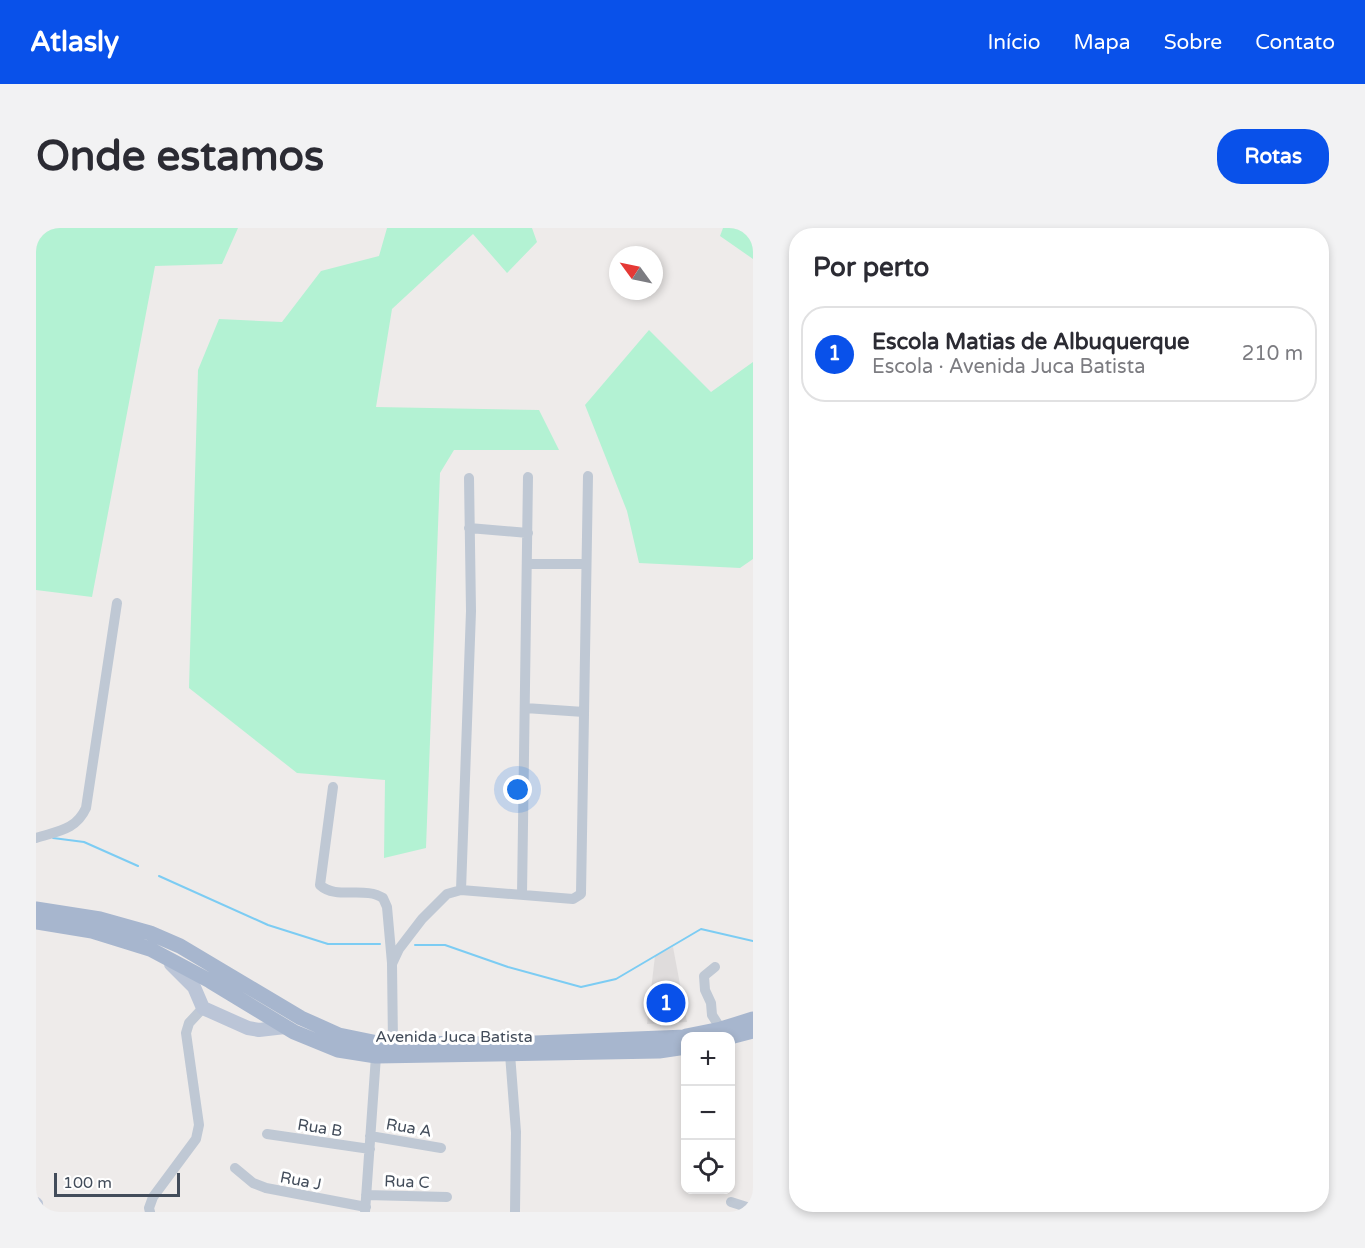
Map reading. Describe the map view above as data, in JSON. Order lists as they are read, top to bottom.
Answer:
{
  "streets": {
    "main road": ["Avenida Juca Batista"],
    "street": [
      "Rua B",
      "Rua A",
      "Rua J",
      "Rua C"
    ]
  },
  "scale_bar": "100 m",
  "north": "top left",
  "page": {
    "header": "Atlasly",
    "nav": [
      "Início",
      "Mapa",
      "Sobre",
      "Contato"
    ],
    "buttons": "Rotas",
    "title": "Onde estamos",
    "heading": "Por perto",
    "list": [
      {
        "mark": "1",
        "name": "Escola Matias de Albuquerque",
        "note": "Escola · Avenida Juca Batista",
        "value": "210 m"
      }
    ],
    "pins": "1",
    "map_buttons": ["+", "−"],
    "scale": "100 m"
  }
}
